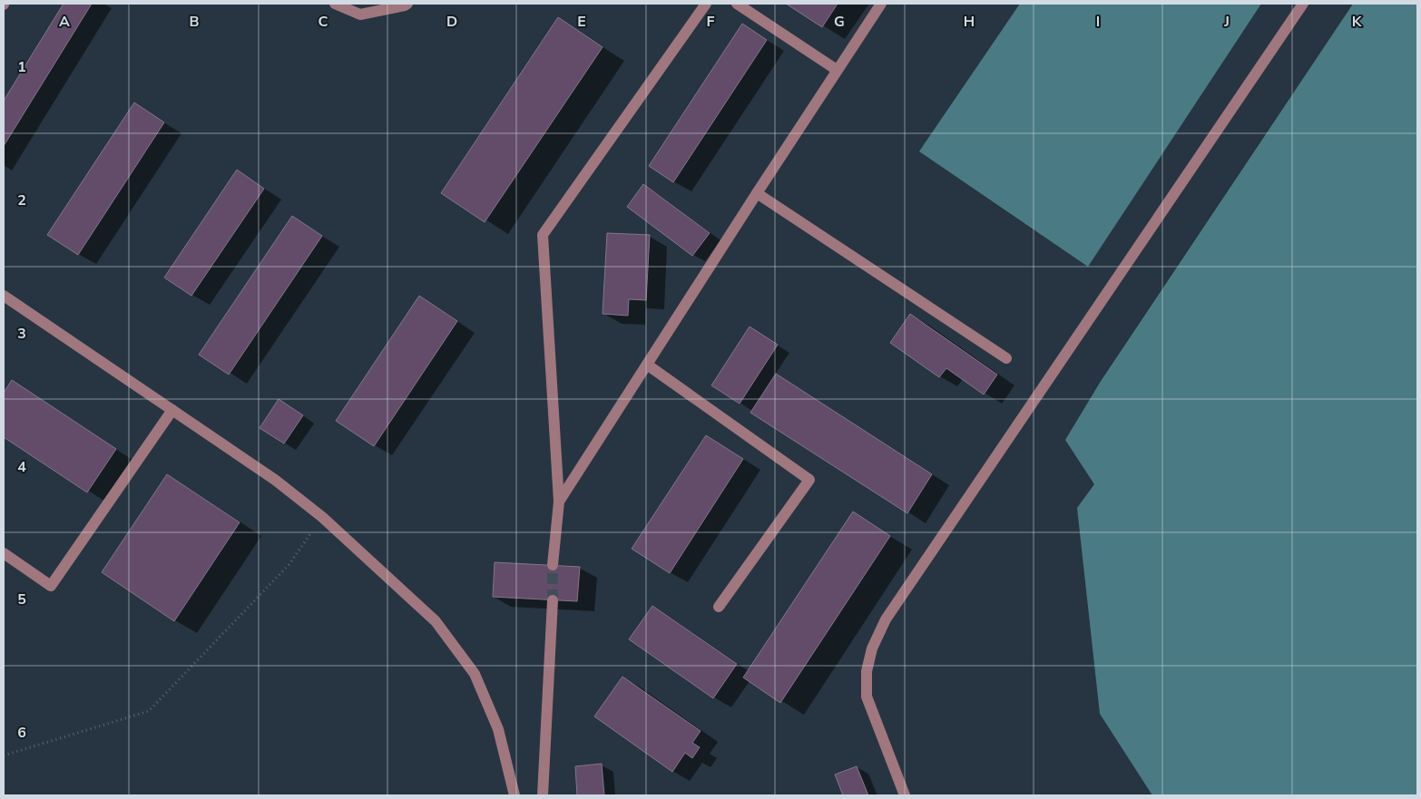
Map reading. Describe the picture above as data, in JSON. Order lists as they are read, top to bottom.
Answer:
{
  "grid": {
    "columns": [
      "A",
      "B",
      "C",
      "D",
      "E",
      "F",
      "G",
      "H",
      "I",
      "J",
      "K"
    ],
    "rows": [
      "1",
      "2",
      "3",
      "4",
      "5",
      "6"
    ]
  }
}
